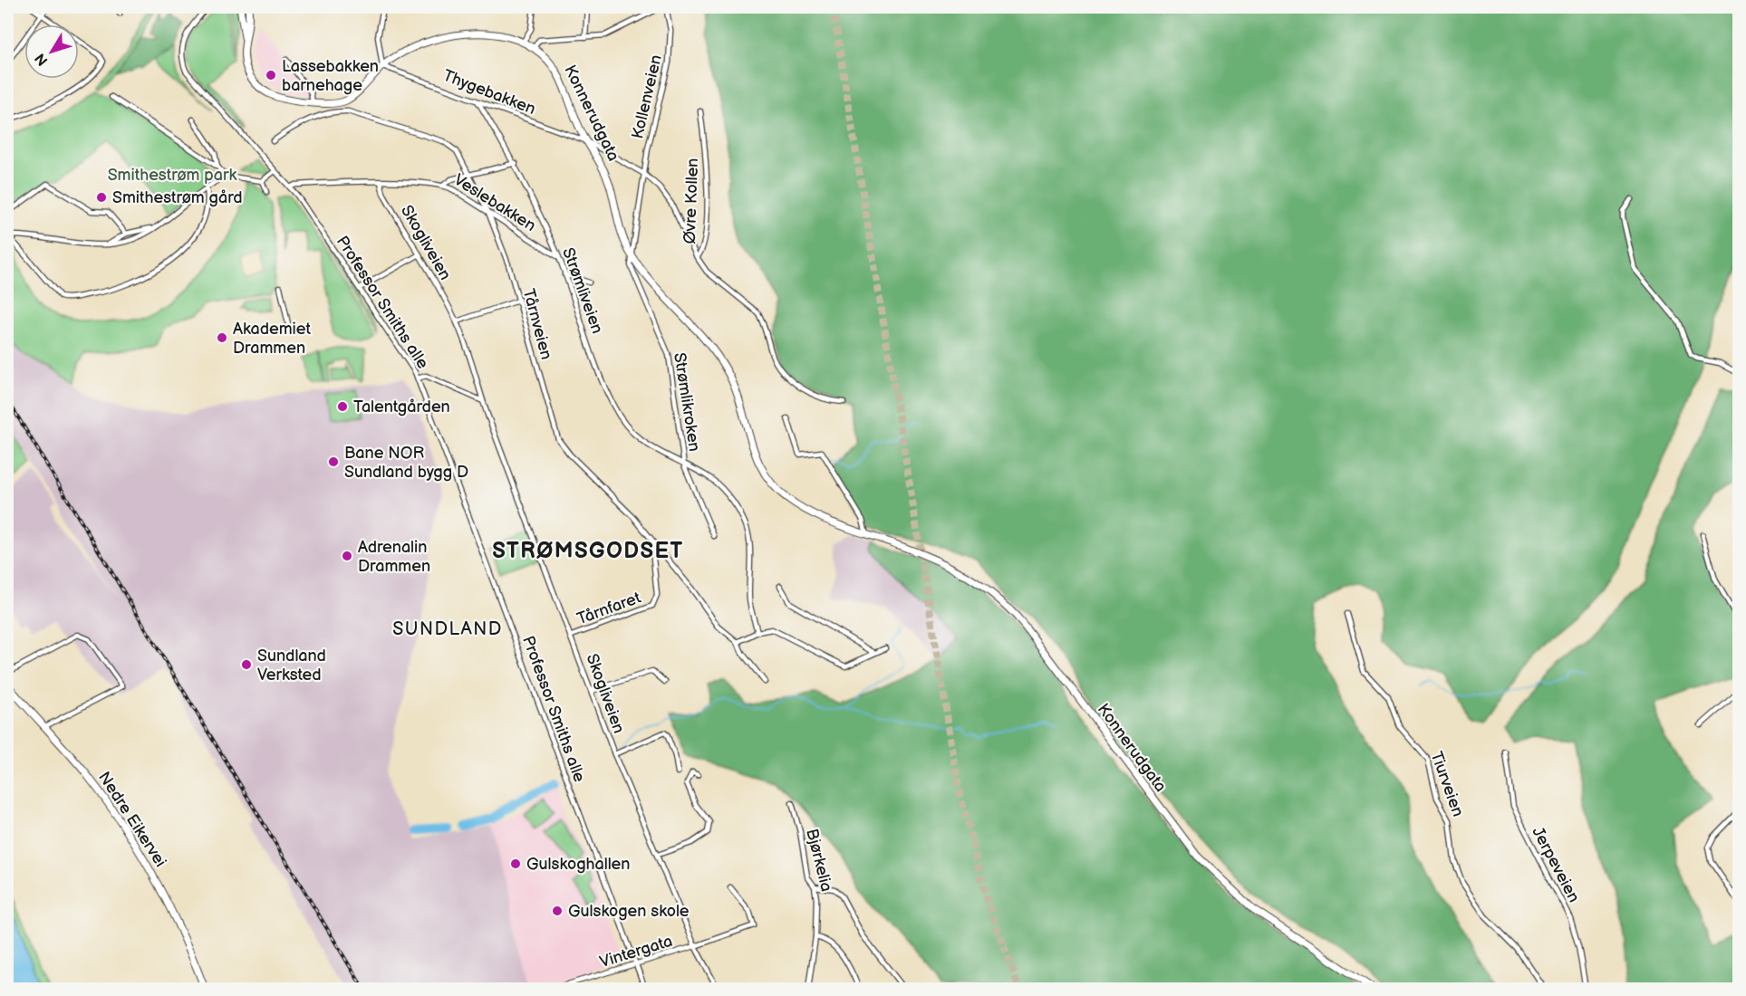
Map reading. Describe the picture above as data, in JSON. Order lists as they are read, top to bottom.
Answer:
{
  "streets": {
    "main road": ["Konnerudgata", "Nedre Eikervei"],
    "street": [
      "Thygebakken",
      "Kollenveien",
      "Øvre Kollen",
      "Veslebakken",
      "Skogliveien",
      "Strømliveien",
      "Professor Smiths alle",
      "Tårnveien",
      "Strømlikroken",
      "Tårnfaret",
      "Tiurveien",
      "Bjørkelia",
      "Jerpeveien",
      "Vintergata"
    ]
  },
  "crossings": [
    ["Thygebakken", "Kollenveien"],
    ["Thygebakken", "Konnerudgata"],
    ["Thygebakken", "Øvre Kollen"],
    ["Thygebakken", "Strømliveien"],
    ["Kollenveien", "Konnerudgata"],
    ["Konnerudgata", "Strømlikroken"],
    ["Veslebakken", "Skogliveien"],
    ["Veslebakken", "Strømliveien"],
    ["Veslebakken", "Tårnveien"],
    ["Skogliveien", "Tårnfaret"],
    ["Skogliveien", "Vintergata"],
    ["Strømliveien", "Strømlikroken"],
    ["Professor Smiths alle", "Vintergata"],
    ["Tårnveien", "Tårnfaret"]
  ],
  "districts": ["STRØMSGODSET", "SUNDLAND"],
  "parks": ["Smithestrøm park"],
  "places": [
    "Lassebakken barnehage",
    "Smithestrøm gård",
    "Akademiet Drammen",
    "Talentgården",
    "Bane NOR Sundland bygg D",
    "Adrenalin Drammen",
    "Sundland Verksted",
    "Gulskoghallen",
    "Gulskogen skole"
  ],
  "north": "bottom left"
}
